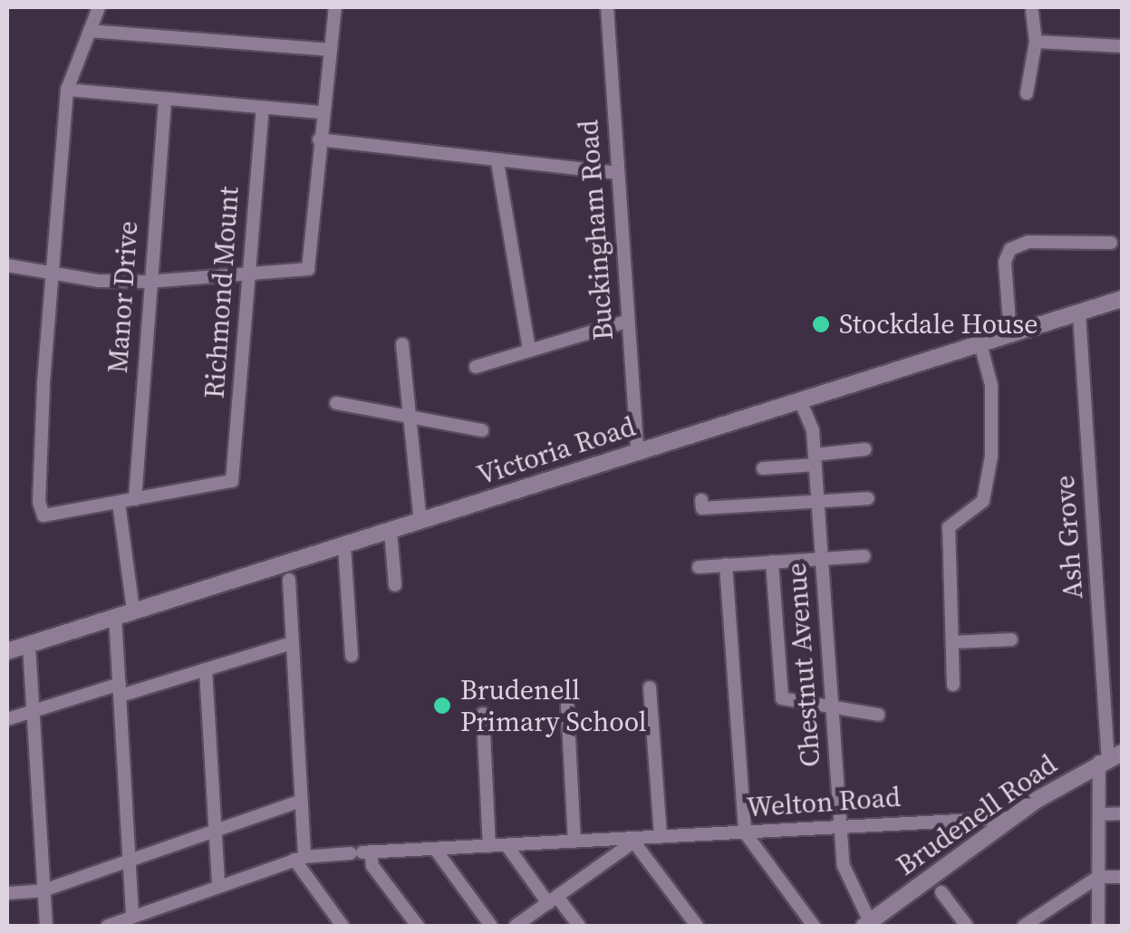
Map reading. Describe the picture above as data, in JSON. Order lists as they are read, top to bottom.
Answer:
{
  "streets": {
    "street": [
      "Buckingham Road",
      "Richmond Mount",
      "Manor Drive",
      "Victoria Road",
      "Ash Grove",
      "Chestnut Avenue",
      "Welton Road",
      "Brudenell Road"
    ]
  },
  "crossings": [
    ["Buckingham Road", "Victoria Road"],
    ["Richmond Mount", "Manor Drive"],
    ["Victoria Road", "Ash Grove"],
    ["Victoria Road", "Chestnut Avenue"],
    ["Ash Grove", "Brudenell Road"],
    ["Chestnut Avenue", "Welton Road"],
    ["Chestnut Avenue", "Brudenell Road"],
    ["Welton Road", "Brudenell Road"]
  ],
  "places": ["Stockdale House", "Brudenell Primary School"]
}
